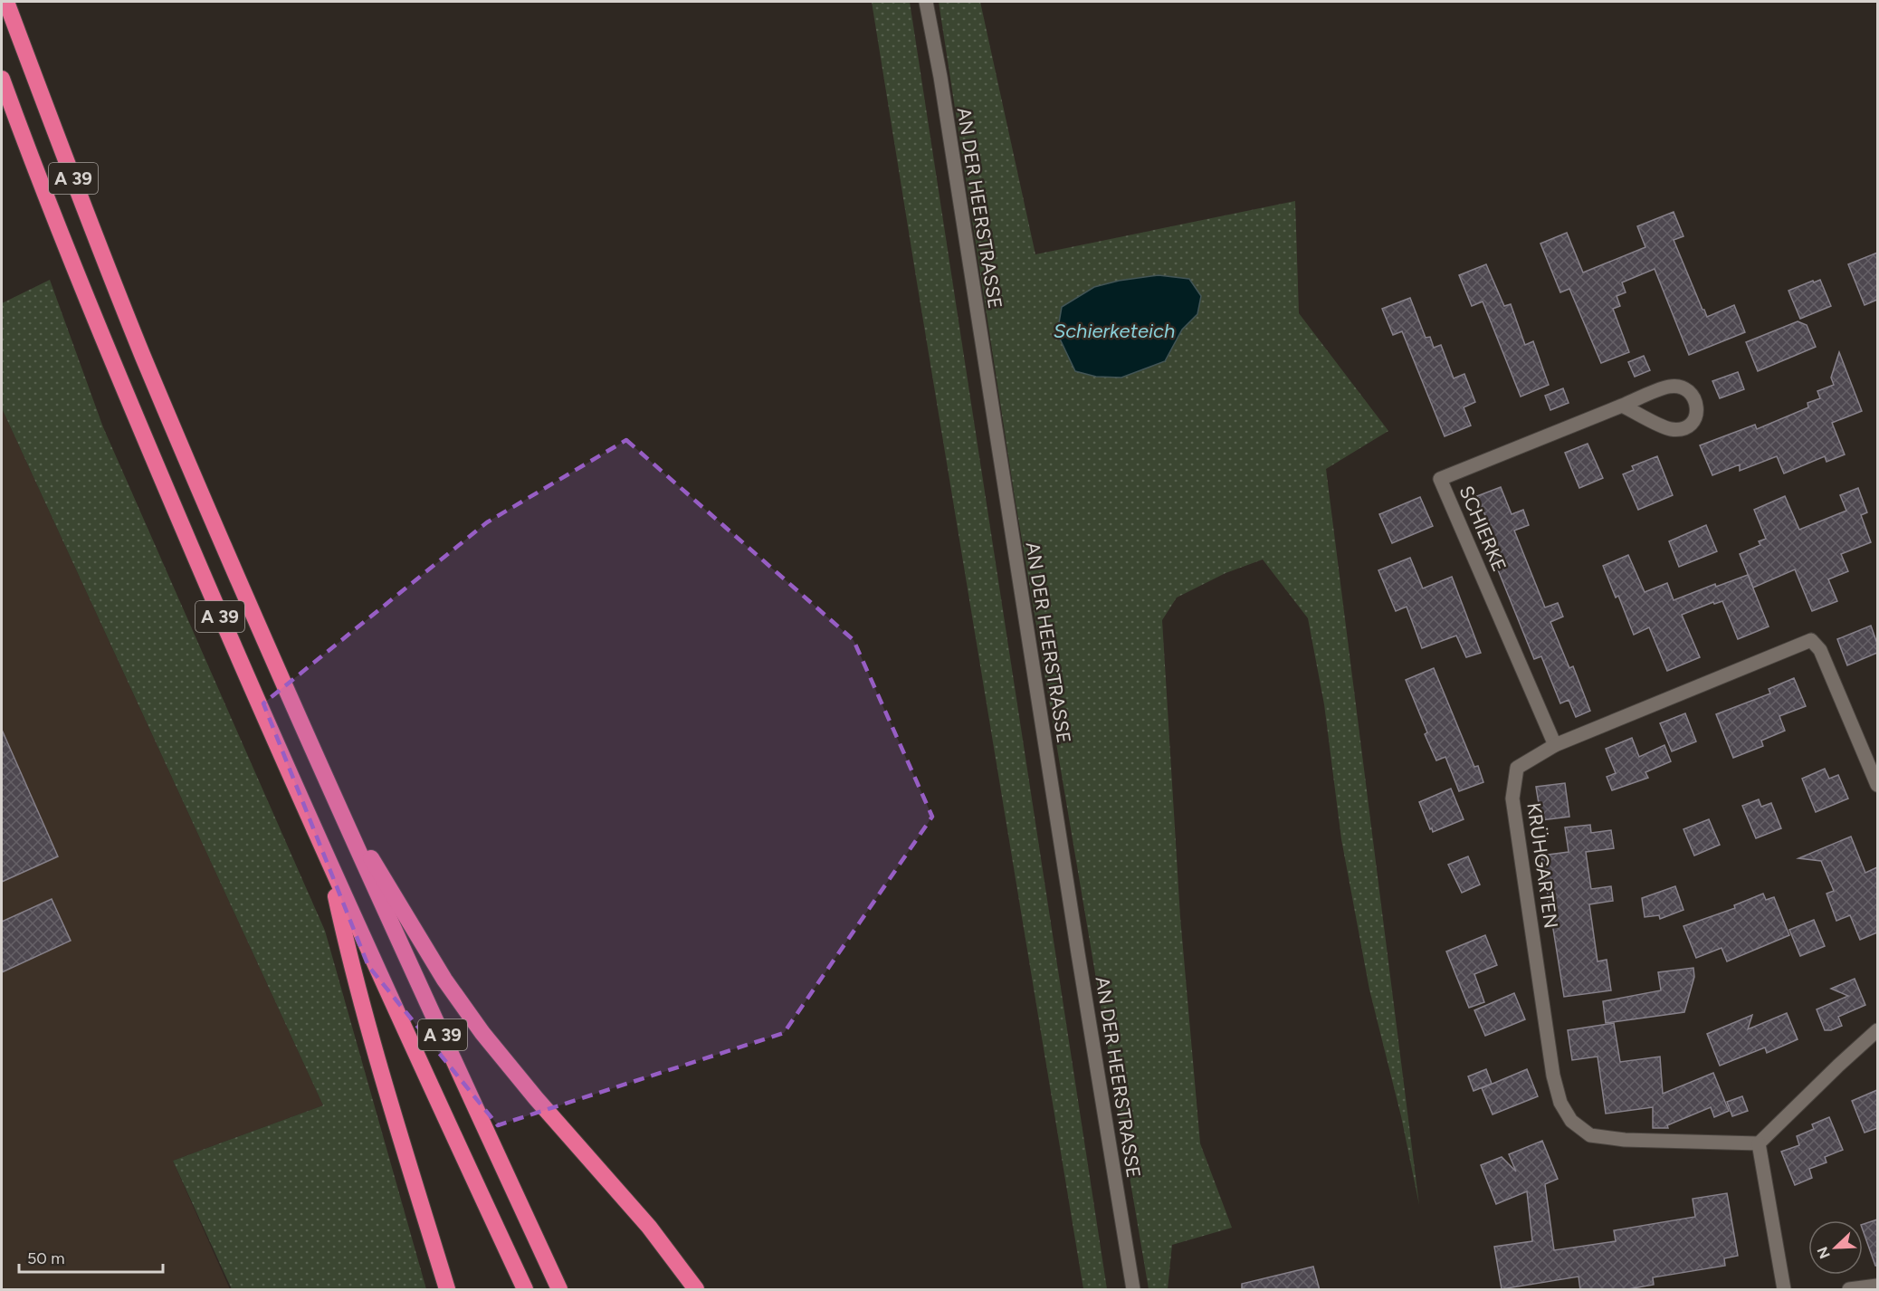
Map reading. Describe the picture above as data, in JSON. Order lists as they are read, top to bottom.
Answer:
{
  "streets": {
    "highway": ["A 39"],
    "street": ["AN DER HEERSTRASSE", "SCHIERKE", "KRÜHGARTEN"]
  },
  "crossings": [
    ["SCHIERKE", "KRÜHGARTEN"]
  ],
  "water": ["Schierketeich"],
  "scale_bar": "50 m",
  "north": "bottom left"
}
